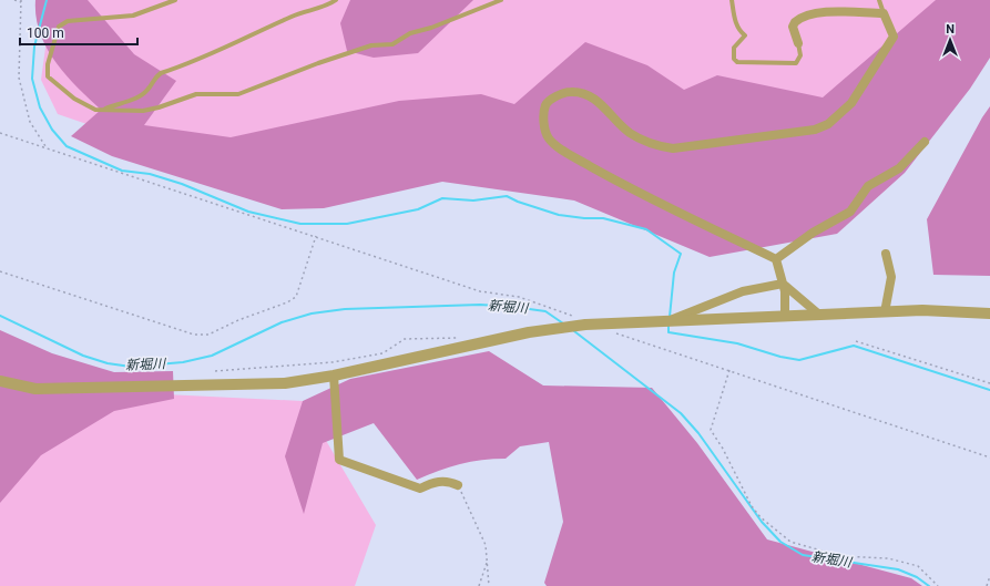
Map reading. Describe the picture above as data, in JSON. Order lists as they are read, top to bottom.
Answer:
{
  "water": ["新堀川"],
  "scale_bar": "100 m",
  "north": "top"
}
